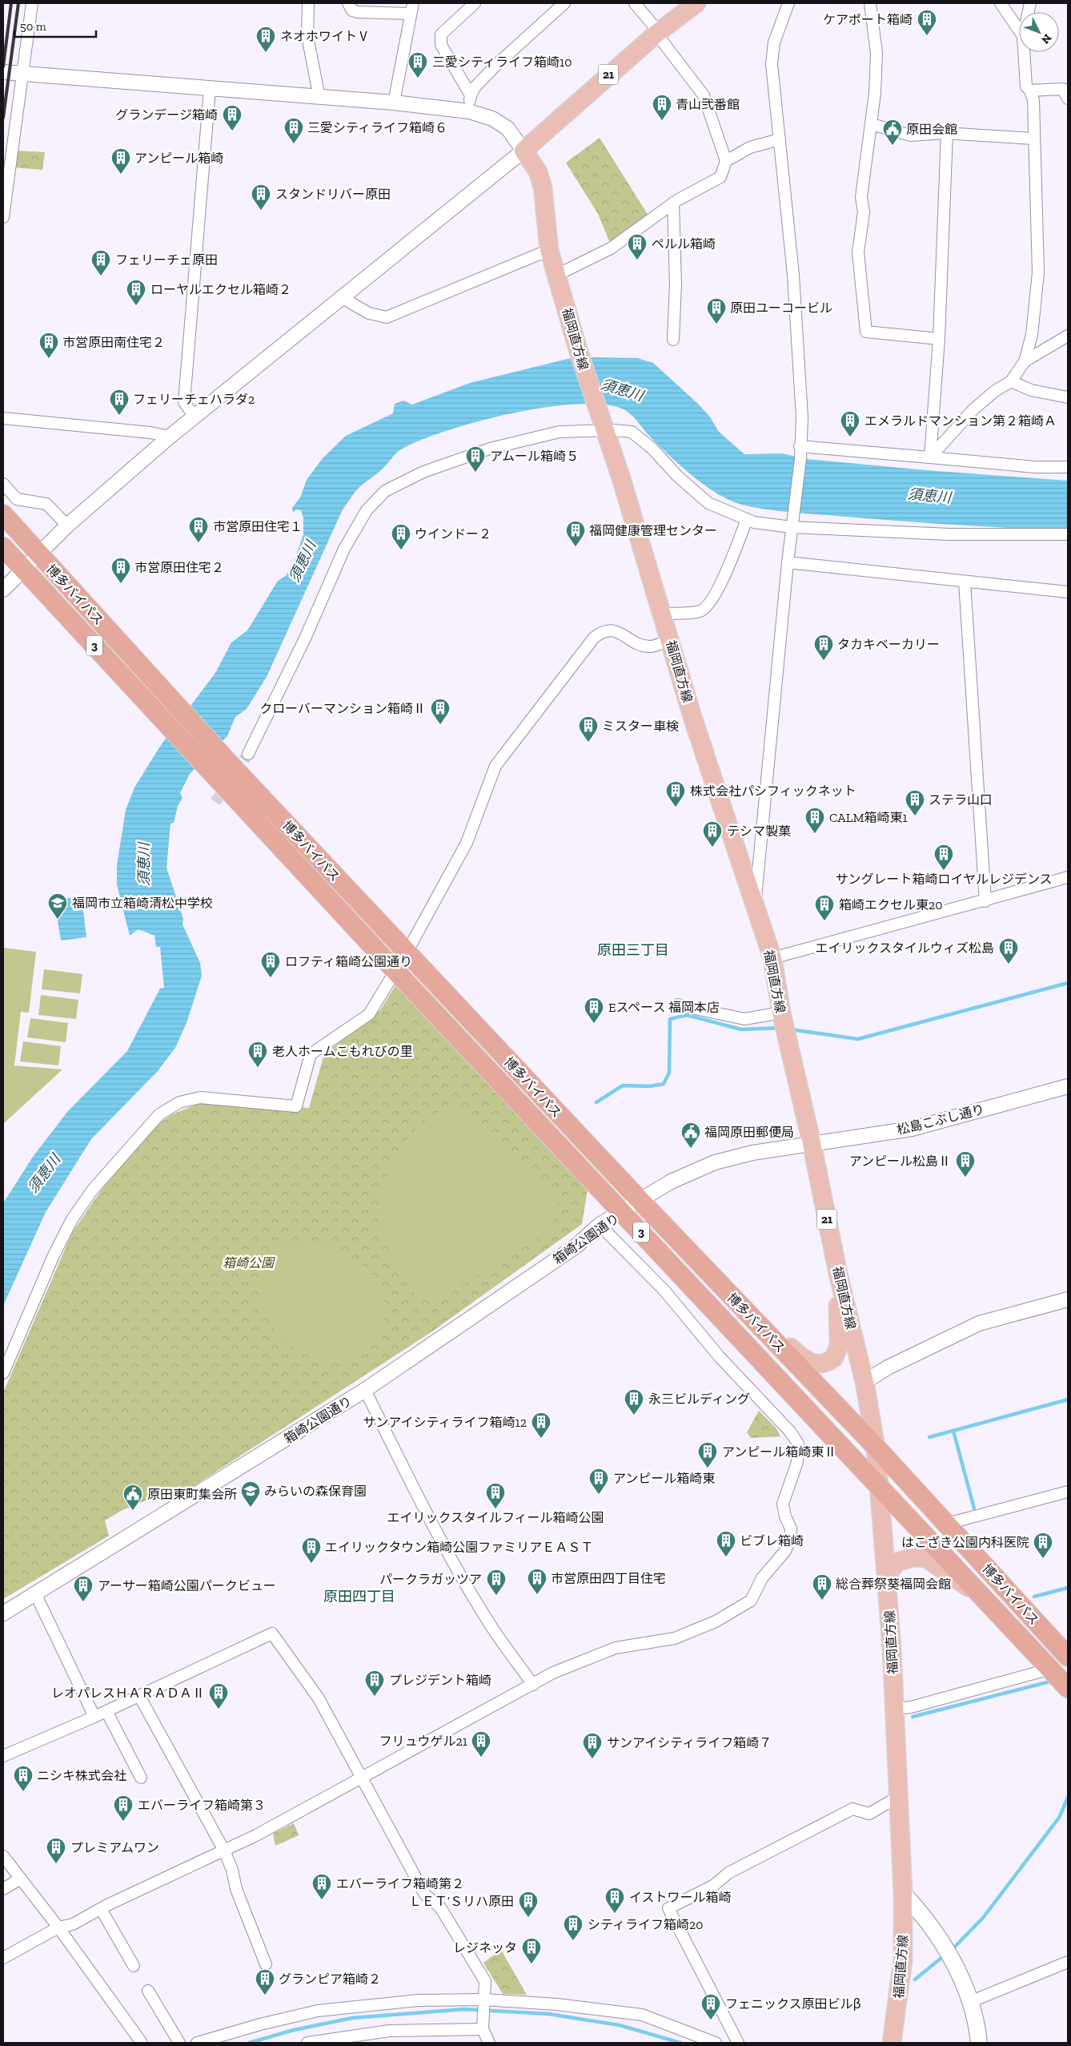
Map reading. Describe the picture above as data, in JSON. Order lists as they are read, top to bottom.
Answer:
{
  "streets": {
    "highway": ["博多バイパス", "3"],
    "main road": ["21", "福岡直方線"],
    "street": ["松島こぶし通り", "箱崎公園通り"]
  },
  "crossings": [
    ["21", "福岡直方線"],
    ["福岡直方線", "博多バイパス"],
    ["福岡直方線", "松島こぶし通り"],
    ["博多バイパス", "松島こぶし通り"],
    ["博多バイパス", "箱崎公園通り"],
    ["松島こぶし通り", "箱崎公園通り"]
  ],
  "districts": ["原田三丁目", "原田四丁目"],
  "water": ["須恵川"],
  "parks": ["箱崎公園"],
  "places": {
    "building": [
      "ケアポート箱崎",
      "ネオホワイトⅤ",
      "三愛シティライフ箱崎10",
      "青山弐番館",
      "グランデージ箱崎",
      "三愛シティライフ箱崎６",
      "アンピール箱崎",
      "スタンドリバー原田",
      "ペルル箱崎",
      "フェリーチェ原田",
      "ローヤルエクセル箱崎２",
      "原田ユーコービル",
      "市営原田南住宅２",
      "フェリーチェハラダ2",
      "エメラルドマンション第２箱崎Ａ",
      "アムール箱崎５",
      "市営原田住宅１",
      "福岡健康管理センター",
      "ウインドー２",
      "市営原田住宅２",
      "タカキベーカリー",
      "クローバーマンション箱崎Ⅱ",
      "ミスター車検",
      "株式会社パシフィックネット",
      "ステラ山口",
      "CALM箱崎東1",
      "テシマ製菓",
      "サングレート箱崎ロイヤルレジデンス",
      "箱崎エクセル東20",
      "エイリックスタイルウィズ松島",
      "ロフティ箱崎公園通り",
      "Eスペース 福岡本店",
      "老人ホームこもれびの里",
      "アンピール松島Ⅱ",
      "永三ビルディング",
      "サンアイシティライフ箱崎12",
      "アンピール箱崎東Ⅱ",
      "アンピール箱崎東",
      "エイリックスタイルフィール箱崎公園",
      "ビブレ箱崎",
      "はこざき公園内科医院",
      "エイリックタウン箱崎公園ファミリアＥＡＳＴ",
      "市営原田四丁目住宅",
      "パークラガッツア",
      "総合葬祭葵福岡会館",
      "アーサー箱崎公園パークビュー",
      "プレジデント箱崎",
      "レオパレスＨＡＲＡＤＡⅡ",
      "フリュウゲル21",
      "サンアイシティライフ箱崎７",
      "ニシキ株式会社",
      "エバーライフ箱崎第３",
      "プレミアムワン",
      "エバーライフ箱崎第２",
      "イストワール箱崎",
      "ＬＥＴ’Ｓリハ原田",
      "シティライフ箱崎20",
      "レジネッタ",
      "グランピア箱崎２",
      "フェニックス原田ビルβ"
    ],
    "public building": ["原田会館", "福岡原田郵便局", "原田東町集会所"],
    "school or university": ["福岡市立箱崎清松中学校", "みらいの森保育園"]
  },
  "scale_bar": "50 m",
  "north": "bottom right"
}
